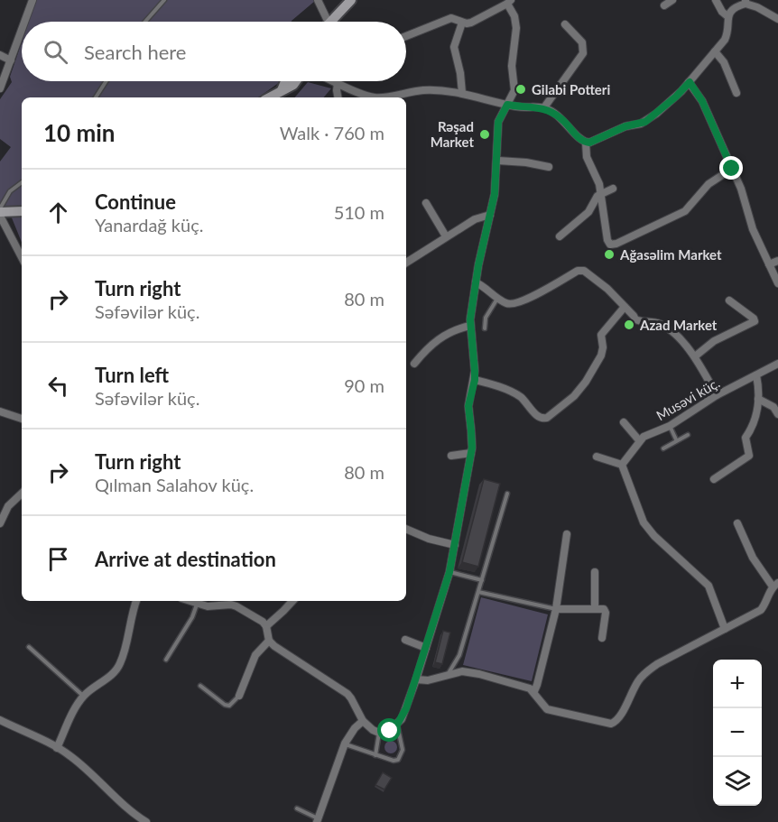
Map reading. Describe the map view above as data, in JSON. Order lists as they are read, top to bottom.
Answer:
{
  "streets": {
    "street": ["Musəvi küç."]
  },
  "places": [
    "Gilabi Potteri",
    "Rəşad Market",
    "Ağasəlim Market",
    "Azad Market"
  ],
  "page": {
    "search": "Search here",
    "heading": ["10 min", "Walk · 760 m"],
    "list": [
      ["Continue", "Yanardağ küç.", "510 m"],
      ["Turn right", "Səfəvilər küç.", "80 m"],
      ["Turn left", "Səfəvilər küç.", "90 m"],
      ["Turn right", "Qılman Salahov küç.", "80 m"],
      "Arrive at destination"
    ],
    "map_buttons": ["+", "−"]
  }
}
